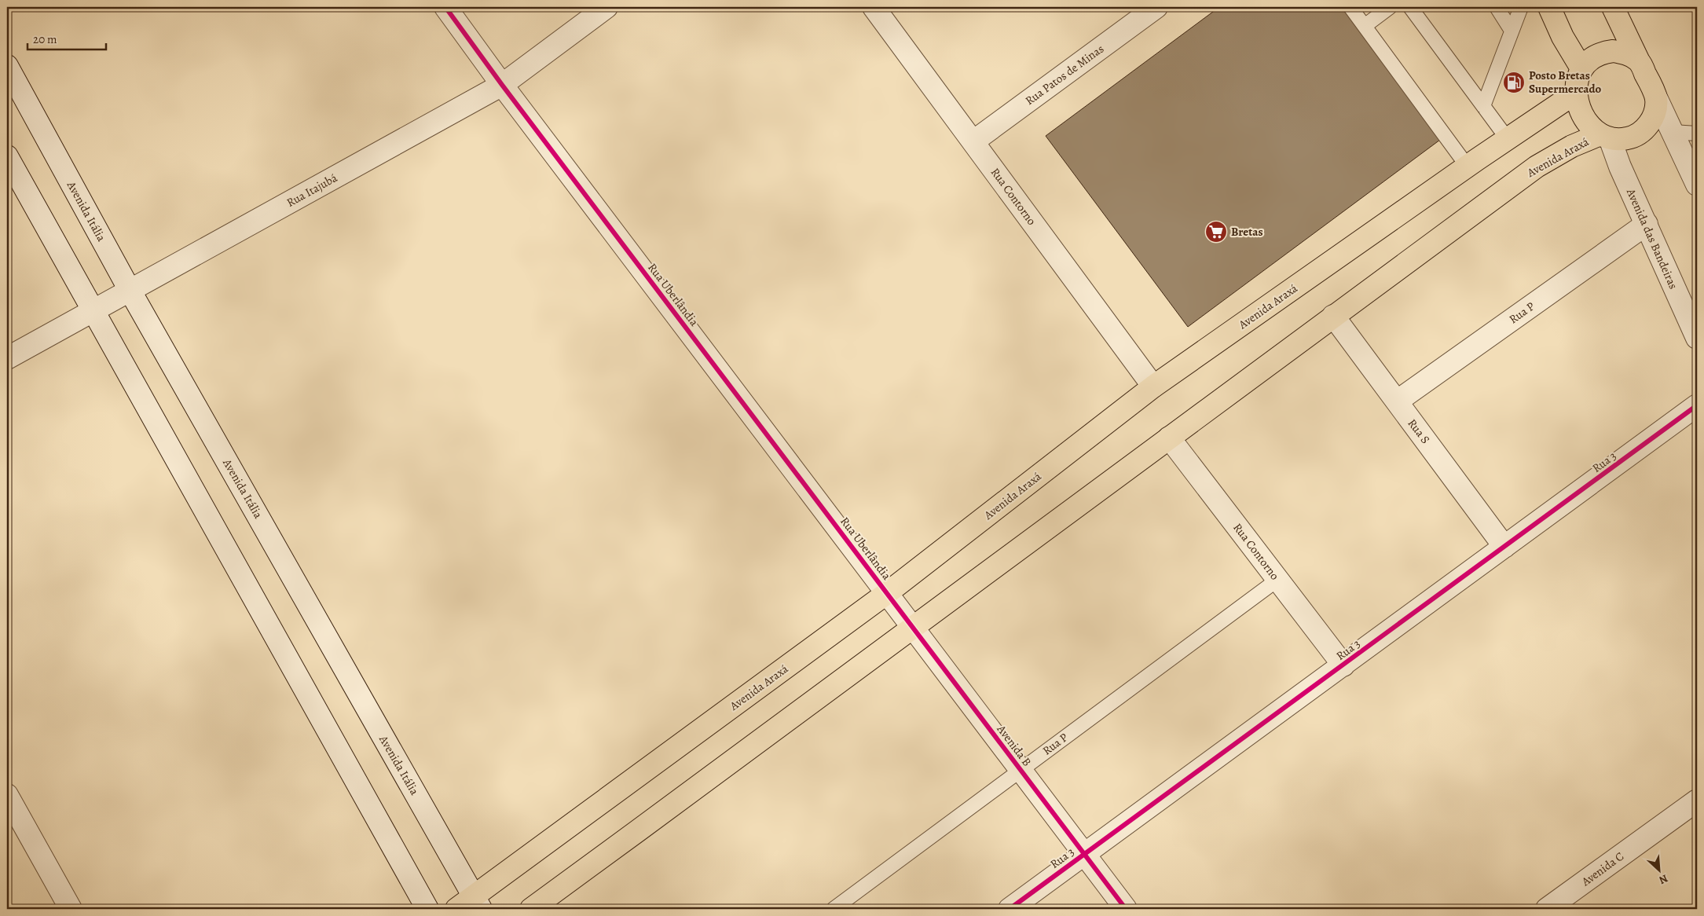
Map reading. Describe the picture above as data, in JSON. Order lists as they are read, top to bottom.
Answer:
{
  "streets": {
    "main road": ["Avenida Araxá"],
    "street": [
      "Rua Patos de Minas",
      "Rua Itajubá",
      "Rua Contorno",
      "Avenida Itália",
      "Avenida das Bandeiras",
      "Rua Uberlândia",
      "Rua P",
      "Rua S",
      "Rua 3",
      "Avenida B",
      "Avenida C"
    ]
  },
  "crossings": [
    ["Rua Patos de Minas", "Rua Contorno"],
    ["Avenida Araxá", "Rua Contorno"],
    ["Avenida Araxá", "Avenida Itália"],
    ["Avenida Araxá", "Avenida das Bandeiras"],
    ["Avenida Araxá", "Rua Uberlândia"],
    ["Avenida Araxá", "Rua S"],
    ["Avenida Araxá", "Avenida B"],
    ["Rua Itajubá", "Avenida Itália"],
    ["Rua Itajubá", "Rua Uberlândia"],
    ["Rua Contorno", "Rua P"],
    ["Rua Contorno", "Rua 3"],
    ["Avenida das Bandeiras", "Rua P"],
    ["Rua Uberlândia", "Avenida B"],
    ["Rua P", "Rua S"],
    ["Rua P", "Avenida B"],
    ["Rua S", "Rua 3"],
    ["Rua 3", "Avenida B"]
  ],
  "places": {
    "fuel station": ["Posto Bretas Supermercado"],
    "supermarket": ["Bretas"]
  },
  "scale_bar": "20 m",
  "north": "bottom right"
}
